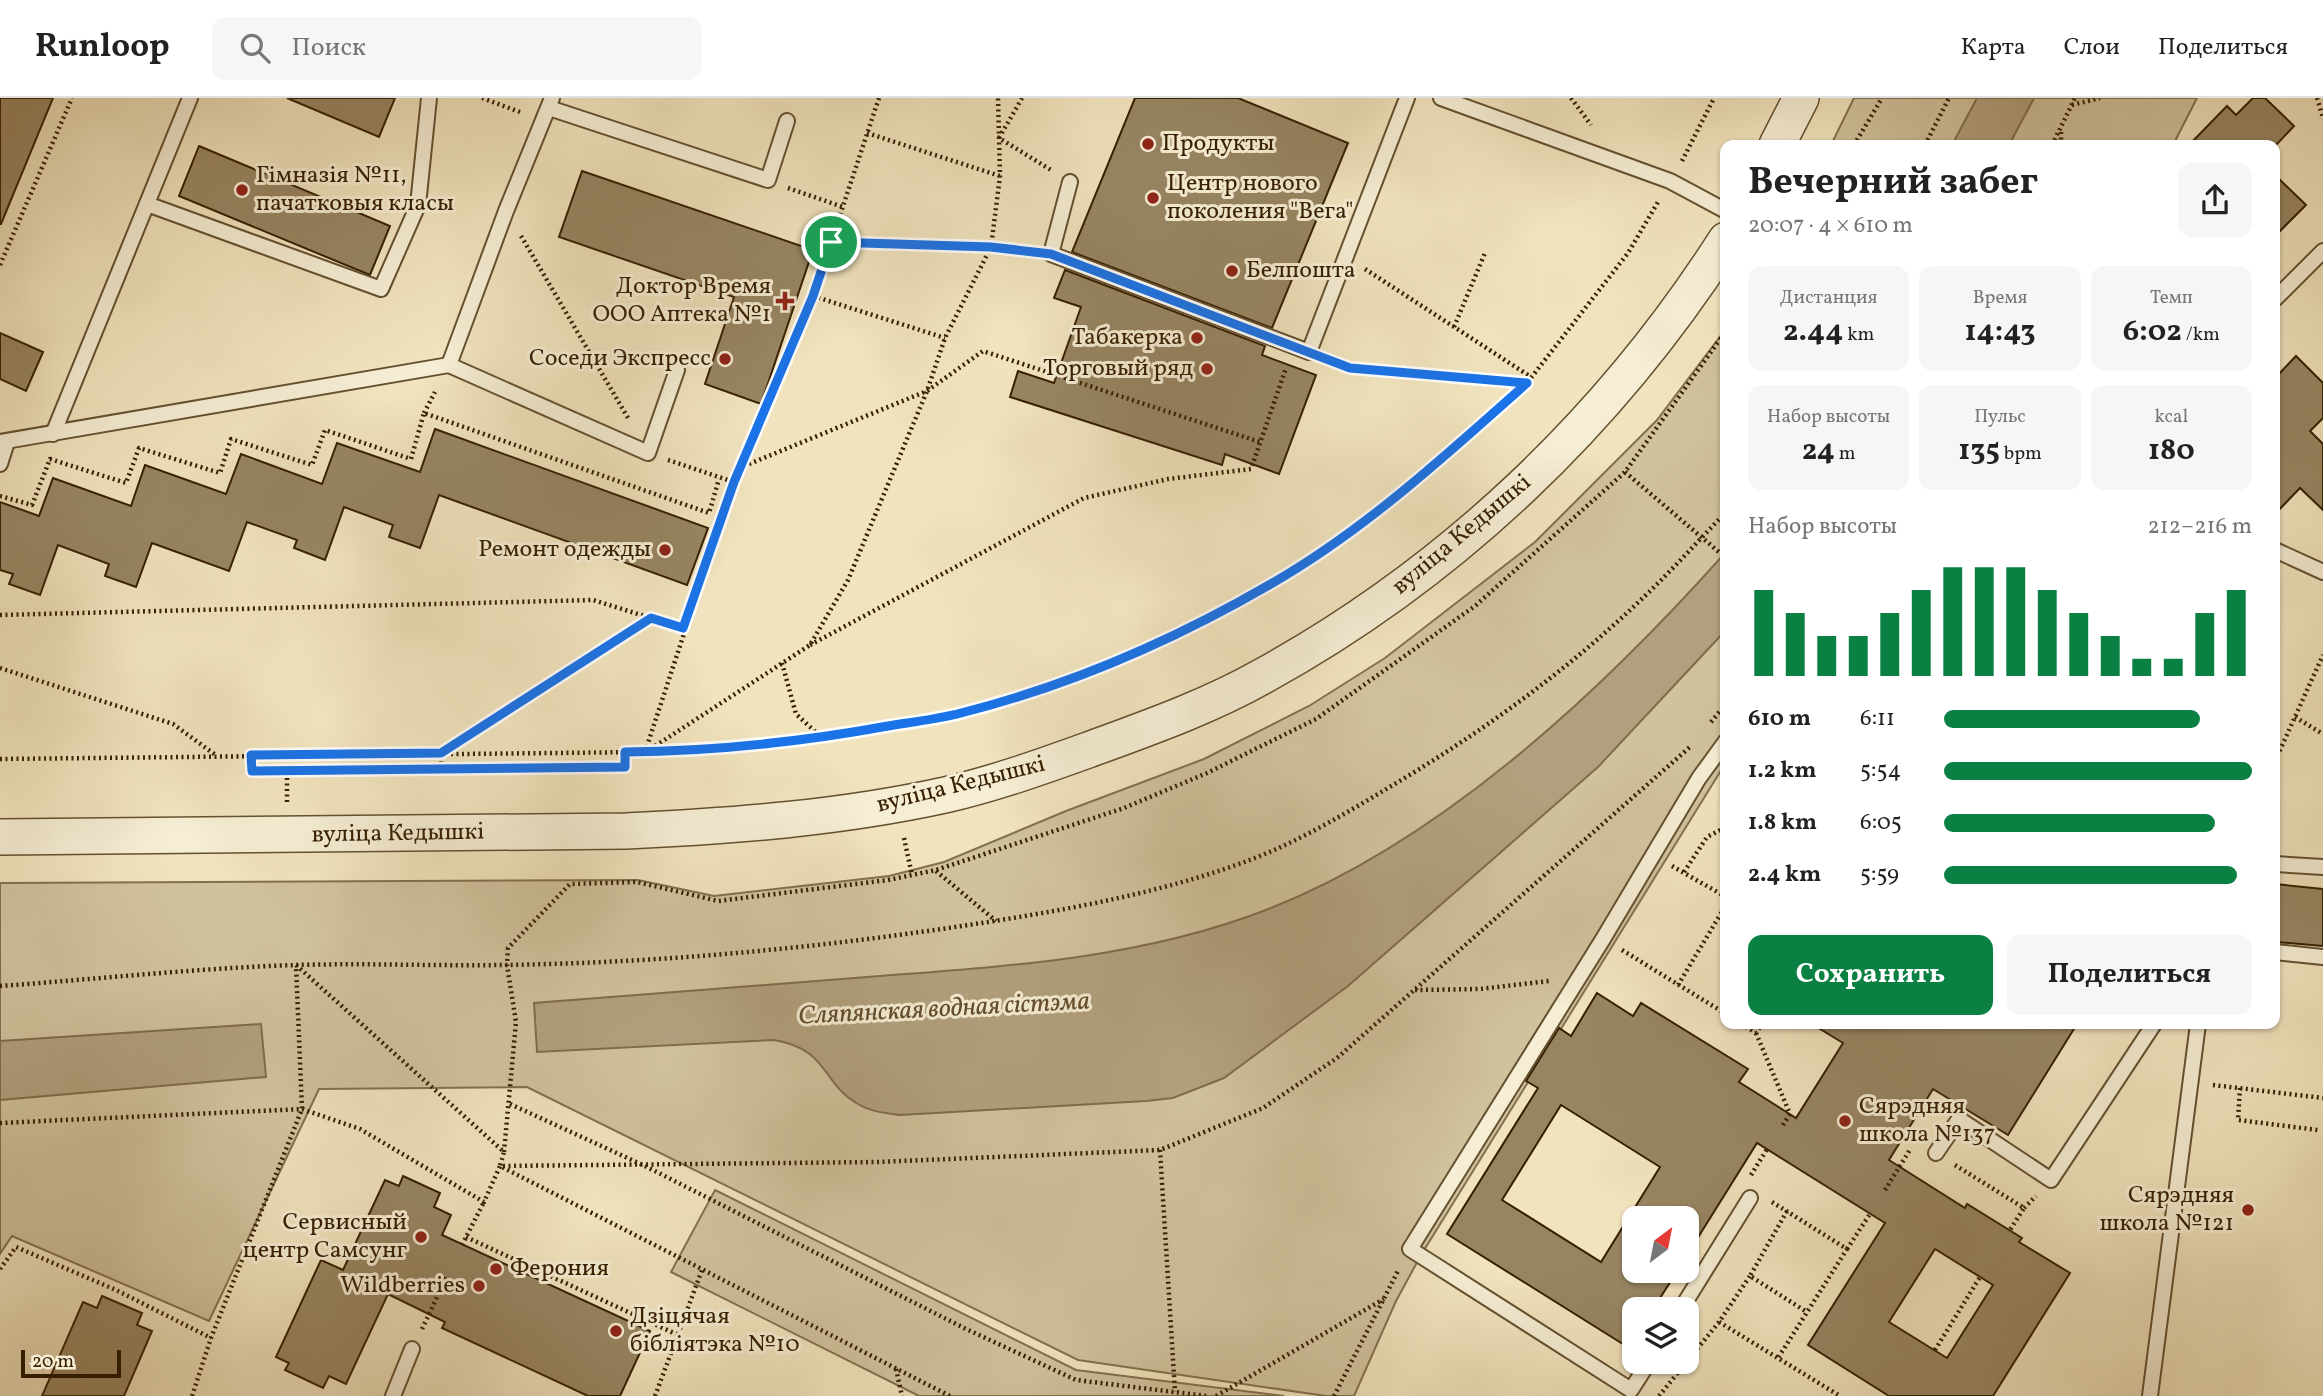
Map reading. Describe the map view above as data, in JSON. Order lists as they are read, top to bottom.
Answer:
{
  "streets": {
    "street": ["вуліца Кедышкі"]
  },
  "water": ["Сляпянская водная сістэма"],
  "places": {
    "other": [
      "Продукты",
      "Гімназія №11, пачатковыя класы",
      "Центр нового поколения \"Вега\"",
      "Белпошта",
      "Табакерка",
      "Соседи Экспресс",
      "Торговый ряд",
      "Ремонт одежды",
      "Сярэдняя школа №137",
      "Сярэдняя школа №121",
      "Сервисный центр Самсунг",
      "Ферония",
      "Wildberries",
      "Дзіцячая бібліятэка №10"
    ],
    "health": ["Доктор Время ООО Аптека №1"]
  },
  "scale_bar": "20 m",
  "north": "top right",
  "page": {
    "header": "Runloop",
    "search": "Поиск",
    "nav": ["Карта", "Слои", "Поделиться"],
    "heading": ["Вечерний забег", "20:07 · 4 × 610 m"],
    "stats": [
      ["Дистанция", "2.44 km"],
      ["Время", "14:43"],
      ["Темп", "6:02 /km"],
      ["Набор высоты", "24 m"],
      ["Пульс", "135 bpm"],
      ["kcal", "180"]
    ],
    "chart": ["Набор высоты", "212–216 m"],
    "list": [
      {
        "name": "610 m",
        "note": "6:11"
      },
      {
        "name": "1.2 km",
        "note": "5:54"
      },
      {
        "name": "1.8 km",
        "note": "6:05"
      },
      {
        "name": "2.4 km",
        "note": "5:59"
      }
    ],
    "buttons": ["Сохранить", "Поделиться"],
    "scale": "20 m"
  }
}
